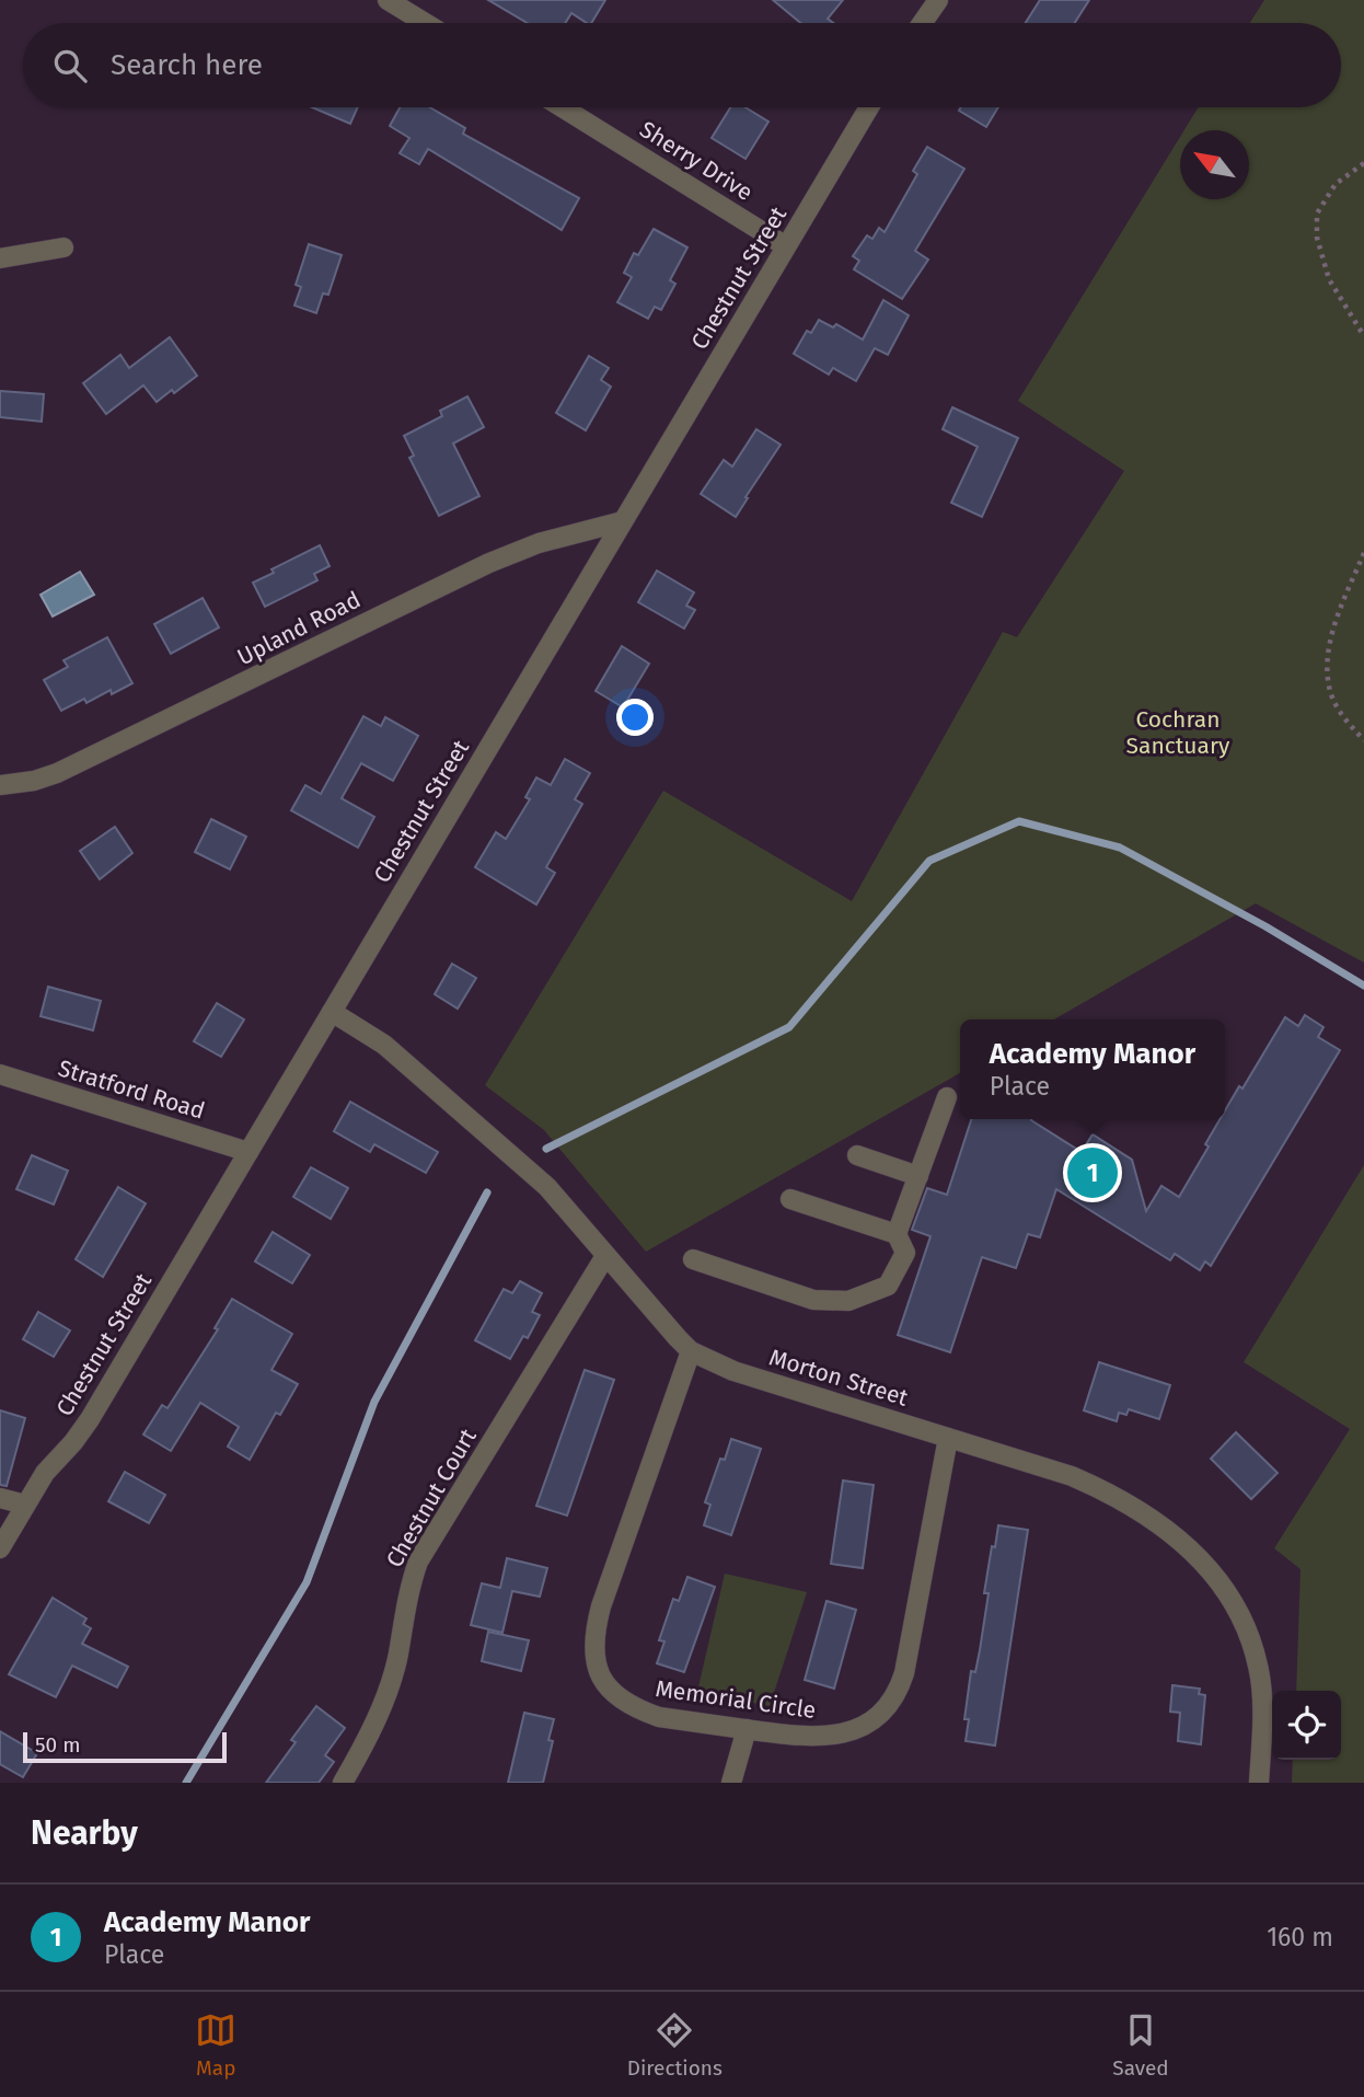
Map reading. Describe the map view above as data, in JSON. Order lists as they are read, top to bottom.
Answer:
{
  "streets": {
    "street": [
      "Sherry Drive",
      "Chestnut Street",
      "Upland Road",
      "Stratford Road",
      "Morton Street",
      "Chestnut Court",
      "Memorial Circle"
    ]
  },
  "crossings": [
    ["Sherry Drive", "Chestnut Street"],
    ["Chestnut Street", "Upland Road"],
    ["Chestnut Street", "Stratford Road"],
    ["Chestnut Street", "Morton Street"],
    ["Morton Street", "Chestnut Court"],
    ["Morton Street", "Memorial Circle"]
  ],
  "parks": ["Cochran Sanctuary"],
  "scale_bar": "50 m",
  "north": "top left",
  "page": {
    "search": "Search here",
    "popup": ["Academy Manor", "Place"],
    "pins": "1",
    "scale": "50 m",
    "heading": "Nearby",
    "list": [
      {
        "mark": "1",
        "name": "Academy Manor",
        "note": "Place",
        "value": "160 m"
      }
    ],
    "nav": ["Map", "Directions", "Saved"]
  }
}
